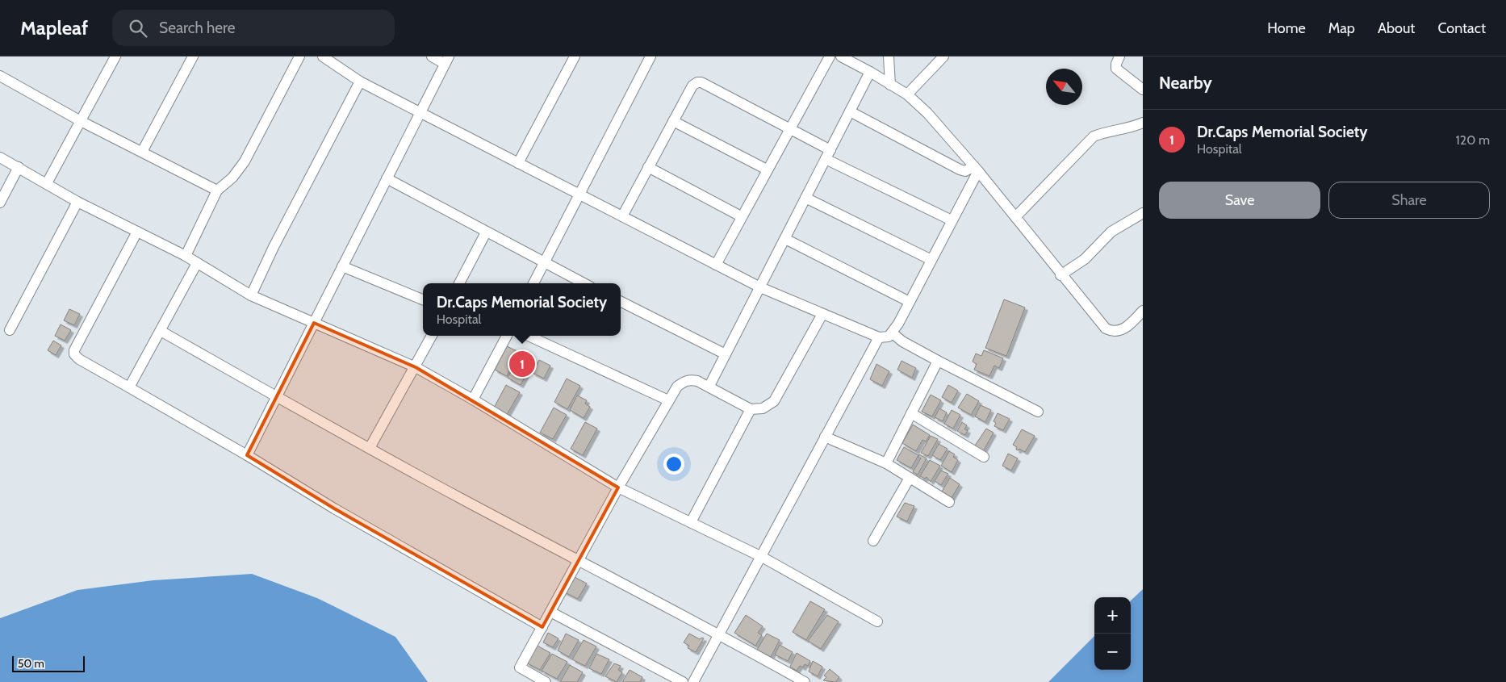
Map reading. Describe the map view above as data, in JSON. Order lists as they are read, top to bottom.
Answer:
{
  "scale_bar": "50 m",
  "north": "top left",
  "page": {
    "header": "Mapleaf",
    "search": "Search here",
    "nav": [
      "Home",
      "Map",
      "About",
      "Contact"
    ],
    "heading": "Nearby",
    "list": [
      {
        "mark": "1",
        "name": "Dr.Caps Memorial Society",
        "note": "Hospital",
        "value": "120 m"
      }
    ],
    "buttons": ["Save", "Share"],
    "popup": ["Dr.Caps Memorial Society", "Hospital"],
    "pins": "1",
    "map_buttons": ["+", "−"],
    "scale": "50 m"
  }
}
